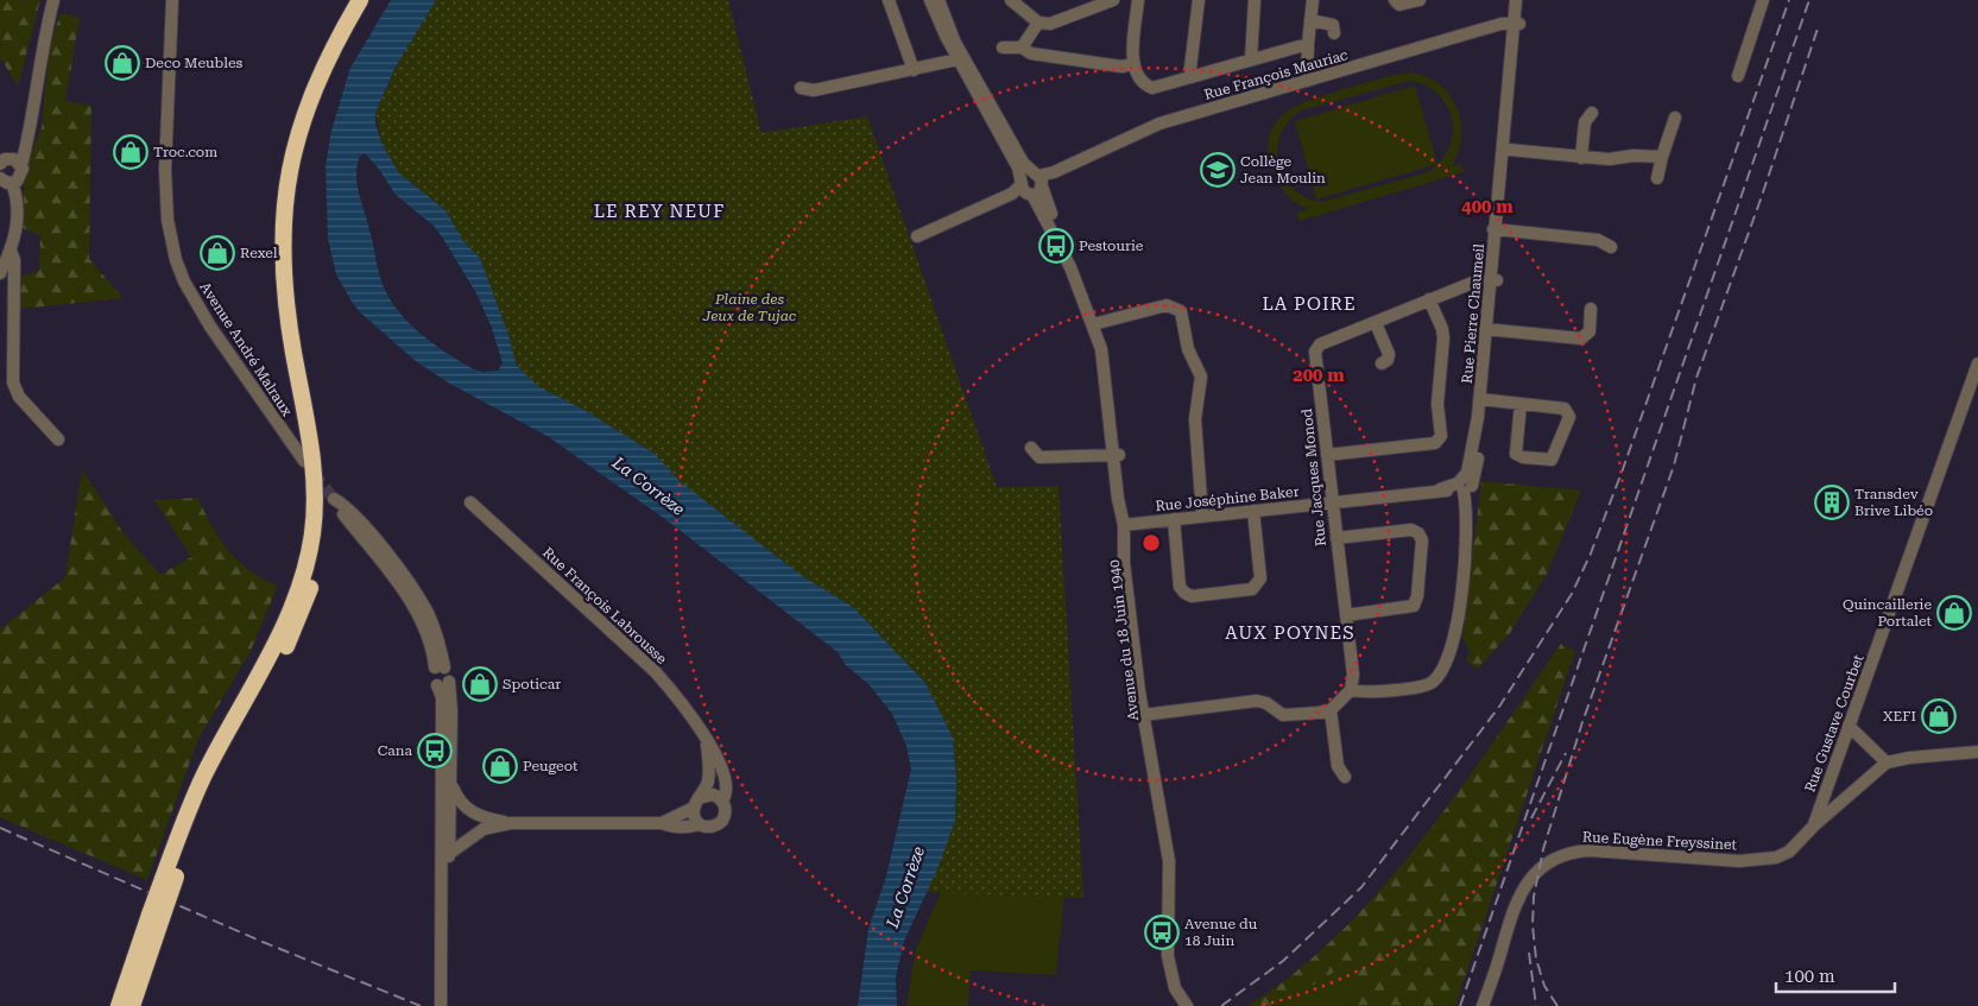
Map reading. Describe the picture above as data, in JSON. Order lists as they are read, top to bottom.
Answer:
{
  "streets": {
    "street": [
      "Rue François Mauriac",
      "Rue Pierre Chaumeil",
      "Avenue André Malraux",
      "Rue Jacques Monod",
      "Rue Joséphine Baker",
      "Rue François Labrousse",
      "Avenue du 18 Juin 1940",
      "Rue Gustave Courbet",
      "Rue Eugène Freyssinet"
    ]
  },
  "crossings": [
    ["Rue François Mauriac", "Rue Pierre Chaumeil"],
    ["Rue François Mauriac", "Avenue du 18 Juin 1940"],
    ["Rue Pierre Chaumeil", "Rue Jacques Monod"],
    ["Rue Pierre Chaumeil", "Rue Joséphine Baker"],
    ["Rue Jacques Monod", "Rue Joséphine Baker"],
    ["Rue Joséphine Baker", "Avenue du 18 Juin 1940"],
    ["Rue Gustave Courbet", "Rue Eugène Freyssinet"]
  ],
  "districts": ["LE REY NEUF", "LA POIRE", "AUX POYNES"],
  "water": ["La Corrèze"],
  "parks": ["Plaine des Jeux de Tujac"],
  "places": {
    "shop": [
      "Deco Meubles",
      "Troc.com",
      "Rexel",
      "Quincaillerie Portalet",
      "Spoticar",
      "XEFI",
      "Peugeot"
    ],
    "school or university": ["Collège Jean Moulin"],
    "bus stop": ["Pestourie", "Cana", "Avenue du 18 Juin"],
    "building": ["Transdev Brive Libéo"]
  },
  "scale_bar": "100 m",
  "rings": ["400 m", "200 m"]
}
